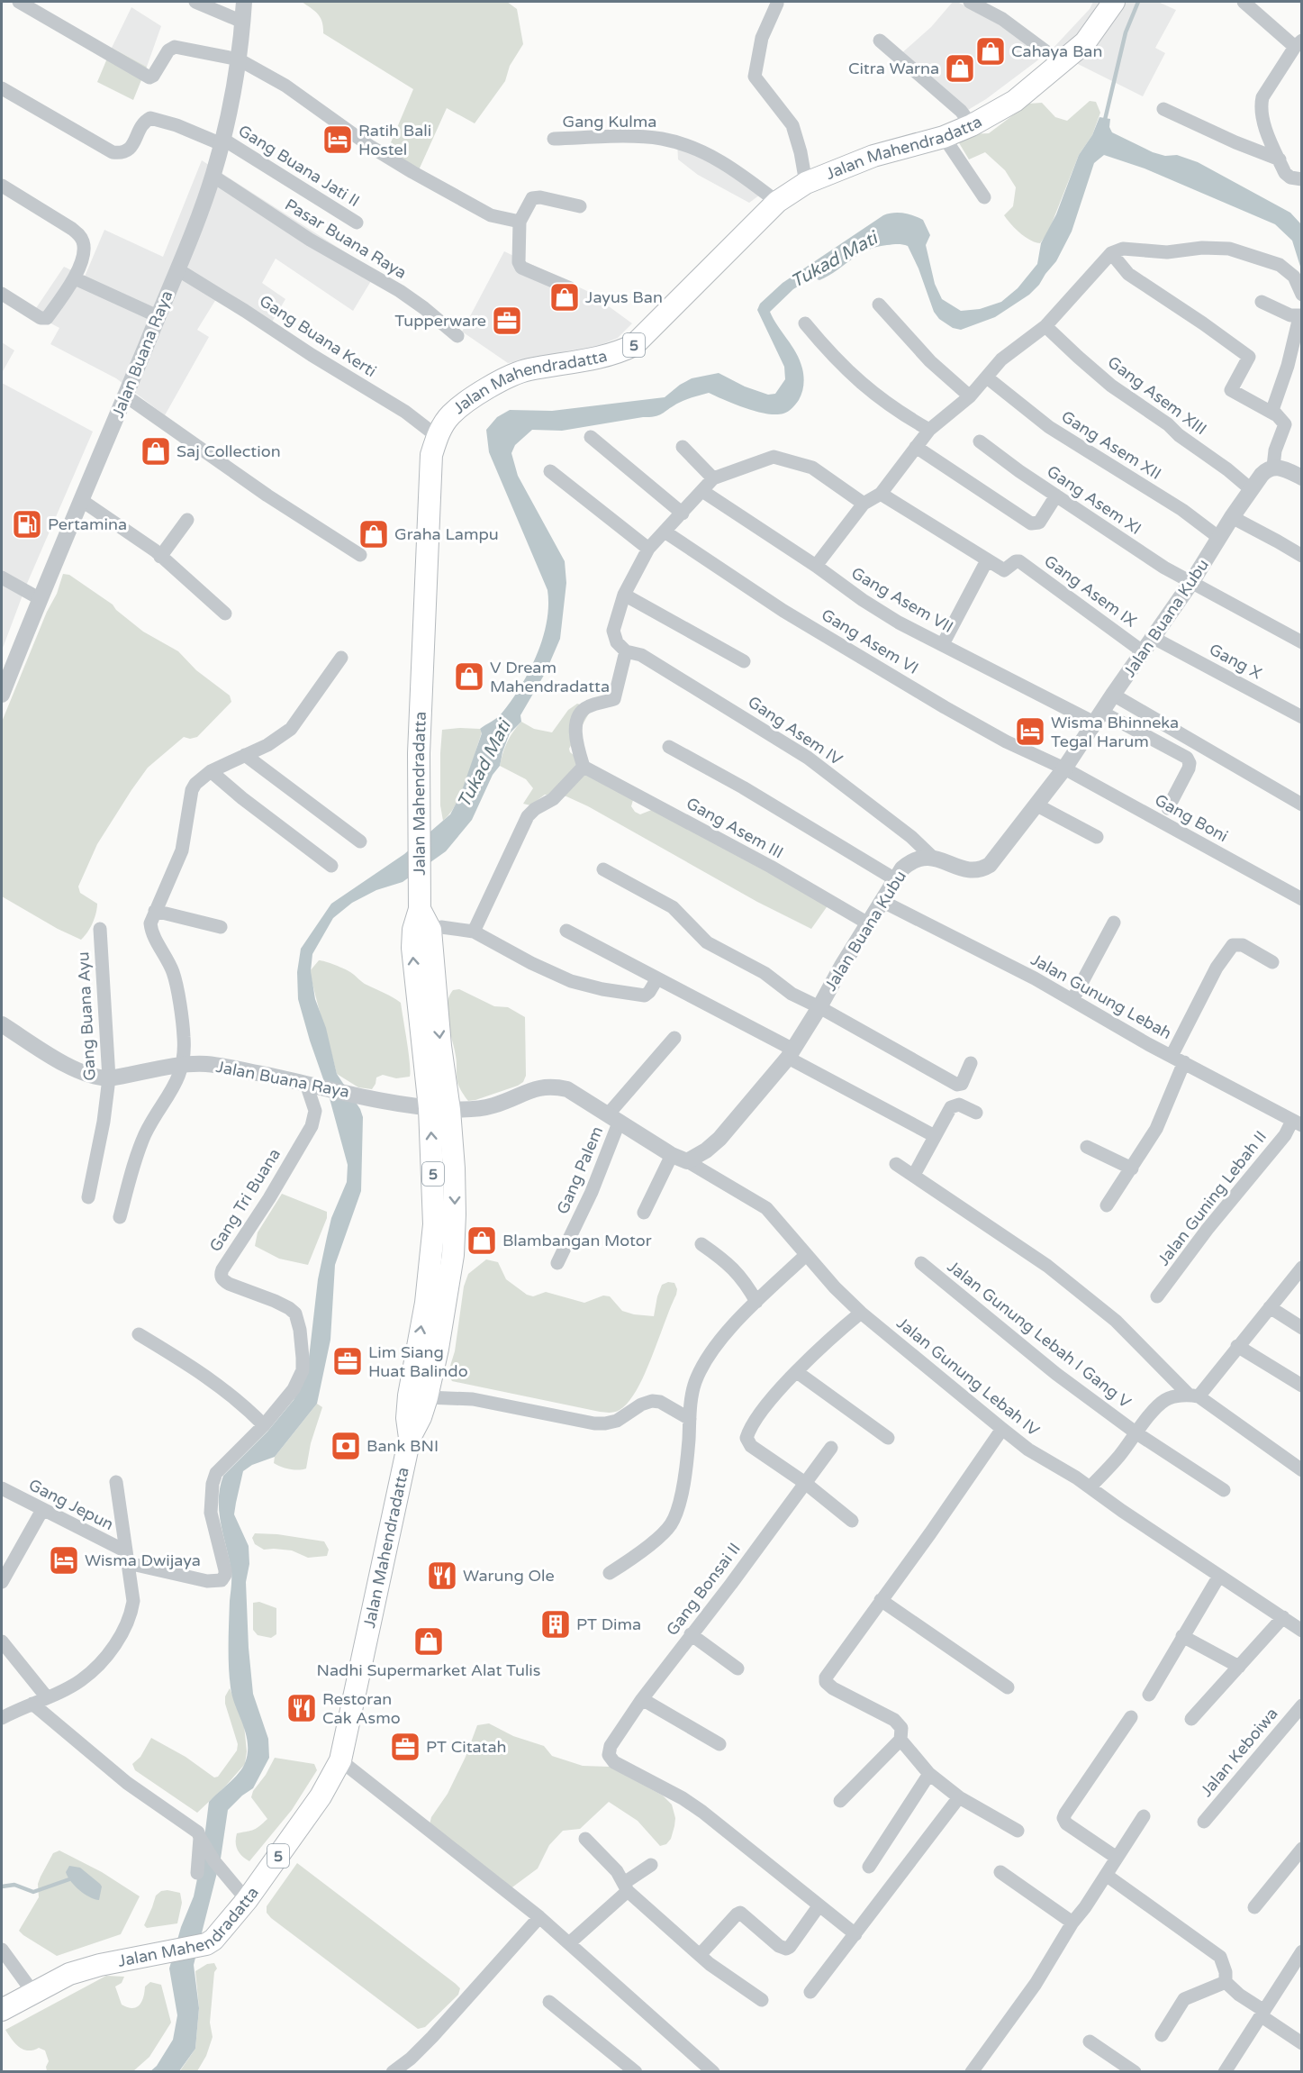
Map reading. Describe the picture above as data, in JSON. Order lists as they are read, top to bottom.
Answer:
{
  "streets": {
    "highway": ["Jalan Mahendradatta", "5"],
    "street": [
      "Gang Kulma",
      "Gang Buana Jati II",
      "Pasar Buana Raya",
      "Gang Buana Kerti",
      "Jalan Buana Raya",
      "Gang Asem XIII",
      "Gang Asem XII",
      "Gang Asem XI",
      "Gang Asem IX",
      "Gang Asem VII",
      "Jalan Buana Kubu",
      "Gang Asem VI",
      "Gang X",
      "Gang Asem IV",
      "Gang Boni",
      "Gang Asem III",
      "Jalan Gunung Lebah",
      "Gang Buana Ayu",
      "Gang Palem",
      "Jalan Guning Lebah II",
      "Gang Tri Buana",
      "Jalan Gunung Lebah I Gang V",
      "Jalan Gunung Lebah IV",
      "Gang Jepun",
      "Gang Bonsai II",
      "Jalan Keboiwa"
    ]
  },
  "crossings": [
    ["Gang Kulma", "Jalan Mahendradatta"],
    ["Jalan Mahendradatta", "Gang Buana Kerti"],
    ["Jalan Mahendradatta", "Jalan Buana Raya"],
    ["Gang Buana Jati II", "Jalan Buana Raya"],
    ["Pasar Buana Raya", "Jalan Buana Raya"],
    ["Gang Buana Kerti", "Jalan Buana Raya"],
    ["Jalan Buana Raya", "Gang Buana Ayu"],
    ["Jalan Buana Raya", "Gang Tri Buana"],
    ["Gang Asem XIII", "Jalan Buana Kubu"],
    ["Gang Asem XII", "Jalan Buana Kubu"],
    ["Gang Asem XI", "Jalan Buana Kubu"],
    ["Gang Asem IX", "Jalan Buana Kubu"],
    ["Gang Asem VII", "Jalan Buana Kubu"],
    ["Jalan Buana Kubu", "Gang Asem VI"],
    ["Jalan Buana Kubu", "Gang X"],
    ["Jalan Buana Kubu", "Gang Asem IV"],
    ["Jalan Buana Kubu", "Gang Boni"],
    ["Jalan Buana Kubu", "Gang Asem III"],
    ["Jalan Buana Kubu", "Jalan Gunung Lebah"],
    ["Jalan Buana Kubu", "Jalan Gunung Lebah IV"],
    ["Gang Asem VI", "Gang Boni"],
    ["Jalan Gunung Lebah", "Jalan Guning Lebah II"],
    ["Gang Tri Buana", "Gang Jepun"]
  ],
  "water": ["Tukad Mati"],
  "places": {
    "shop": [
      "Cahaya Ban",
      "Citra Warna",
      "Jayus Ban",
      "Saj Collection",
      "Graha Lampu",
      "V Dream Mahendradatta",
      "Blambangan Motor",
      "Nadhi Supermarket Alat Tulis"
    ],
    "hotel": ["Ratih Bali Hostel", "Wisma Bhinneka Tegal Harum", "Wisma Dwijaya"],
    "office": ["Tupperware", "Lim Siang Huat Balindo", "PT Citatah"],
    "fuel station": ["Pertamina"],
    "bank": ["Bank BNI"],
    "restaurant": ["Warung Ole", "Restoran Cak Asmo"],
    "building": ["PT Dima"]
  }
}
